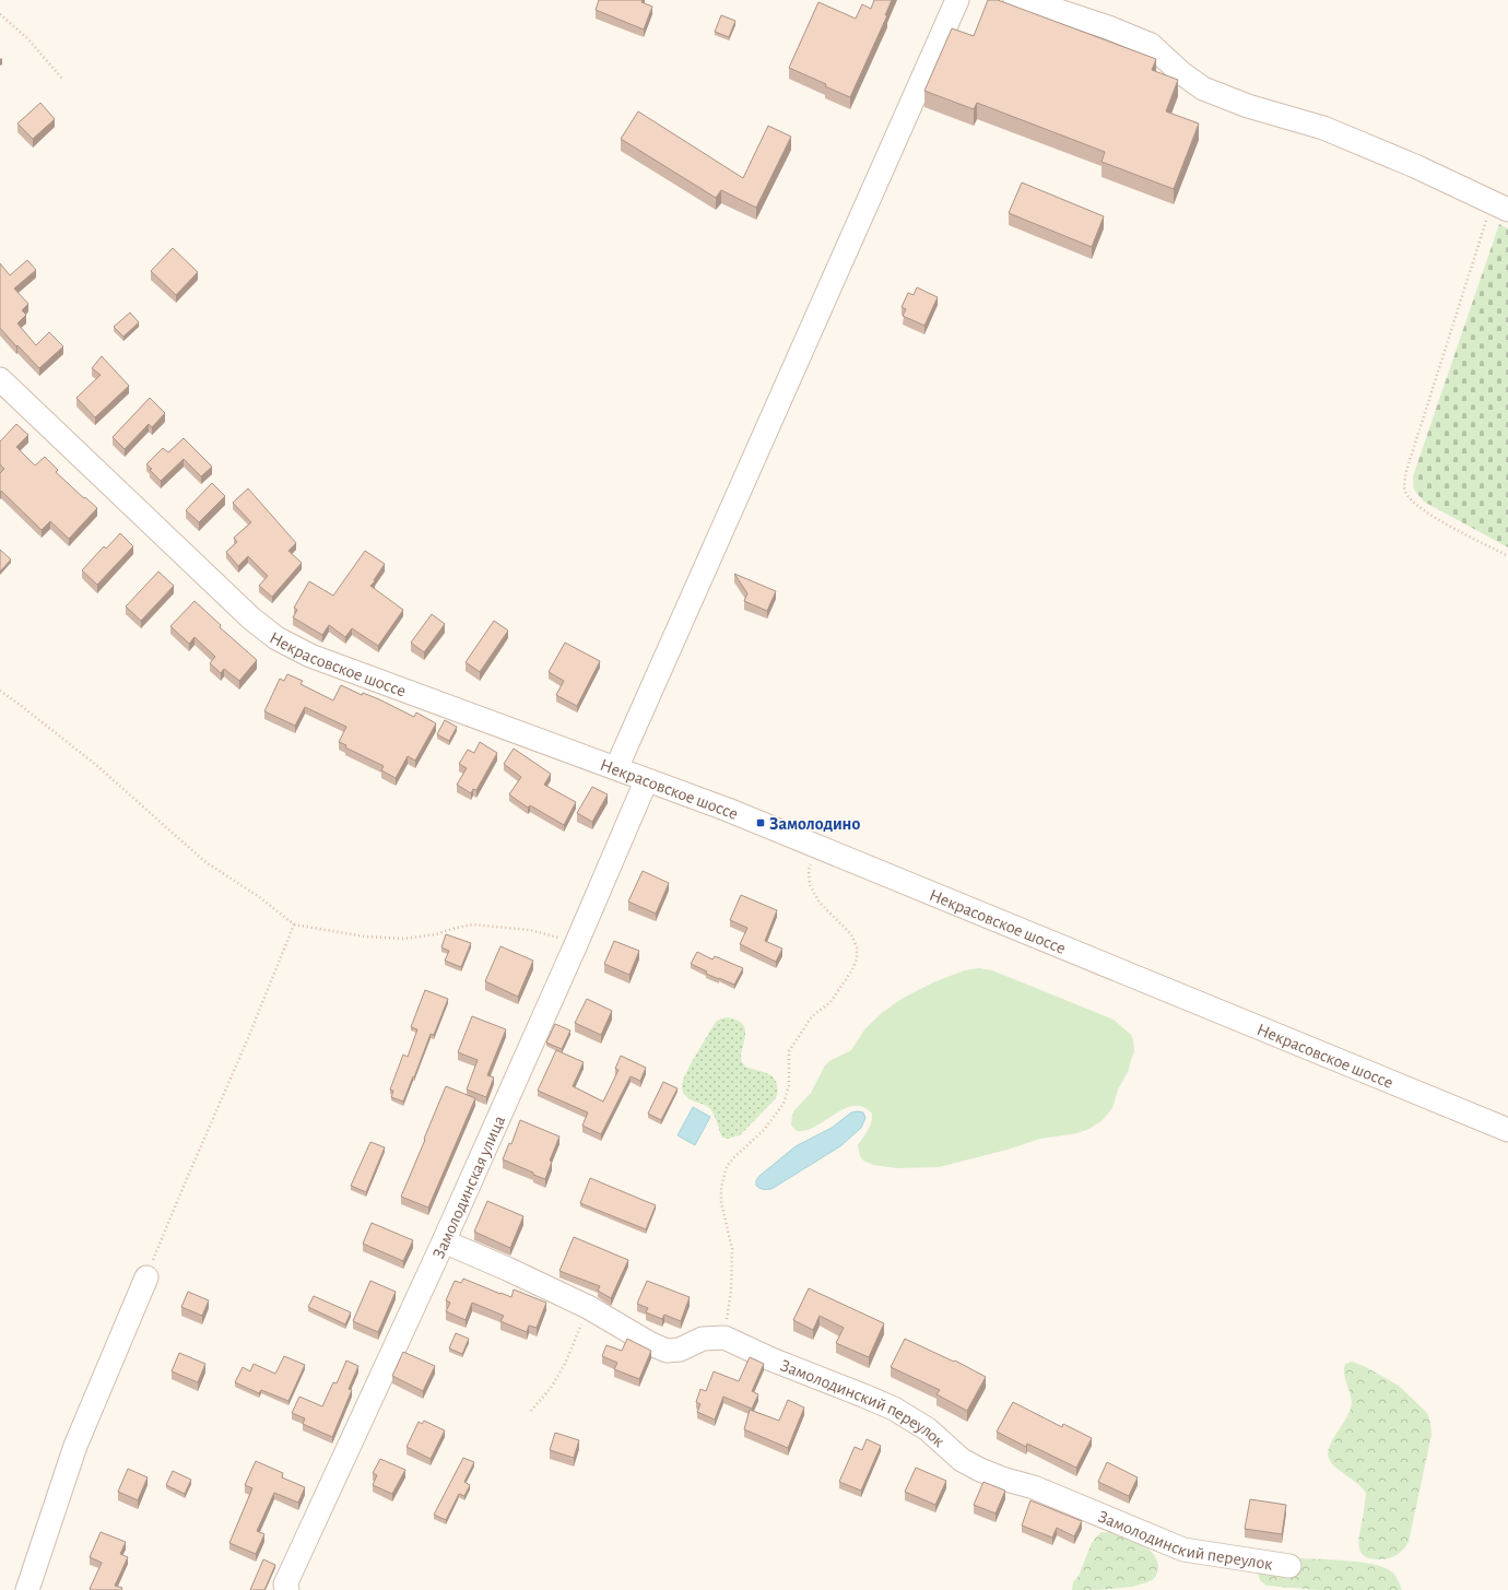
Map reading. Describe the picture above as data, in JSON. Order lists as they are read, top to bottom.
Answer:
{
  "streets": {
    "street": ["Некрасовское шоссе", "Замолодинская улица", "Замолодинский переулок"]
  },
  "crossings": [
    ["Некрасовское шоссе", "Замолодинская улица"],
    ["Замолодинская улица", "Замолодинский переулок"]
  ],
  "places": {
    "transit": ["Замолодино"]
  }
}
